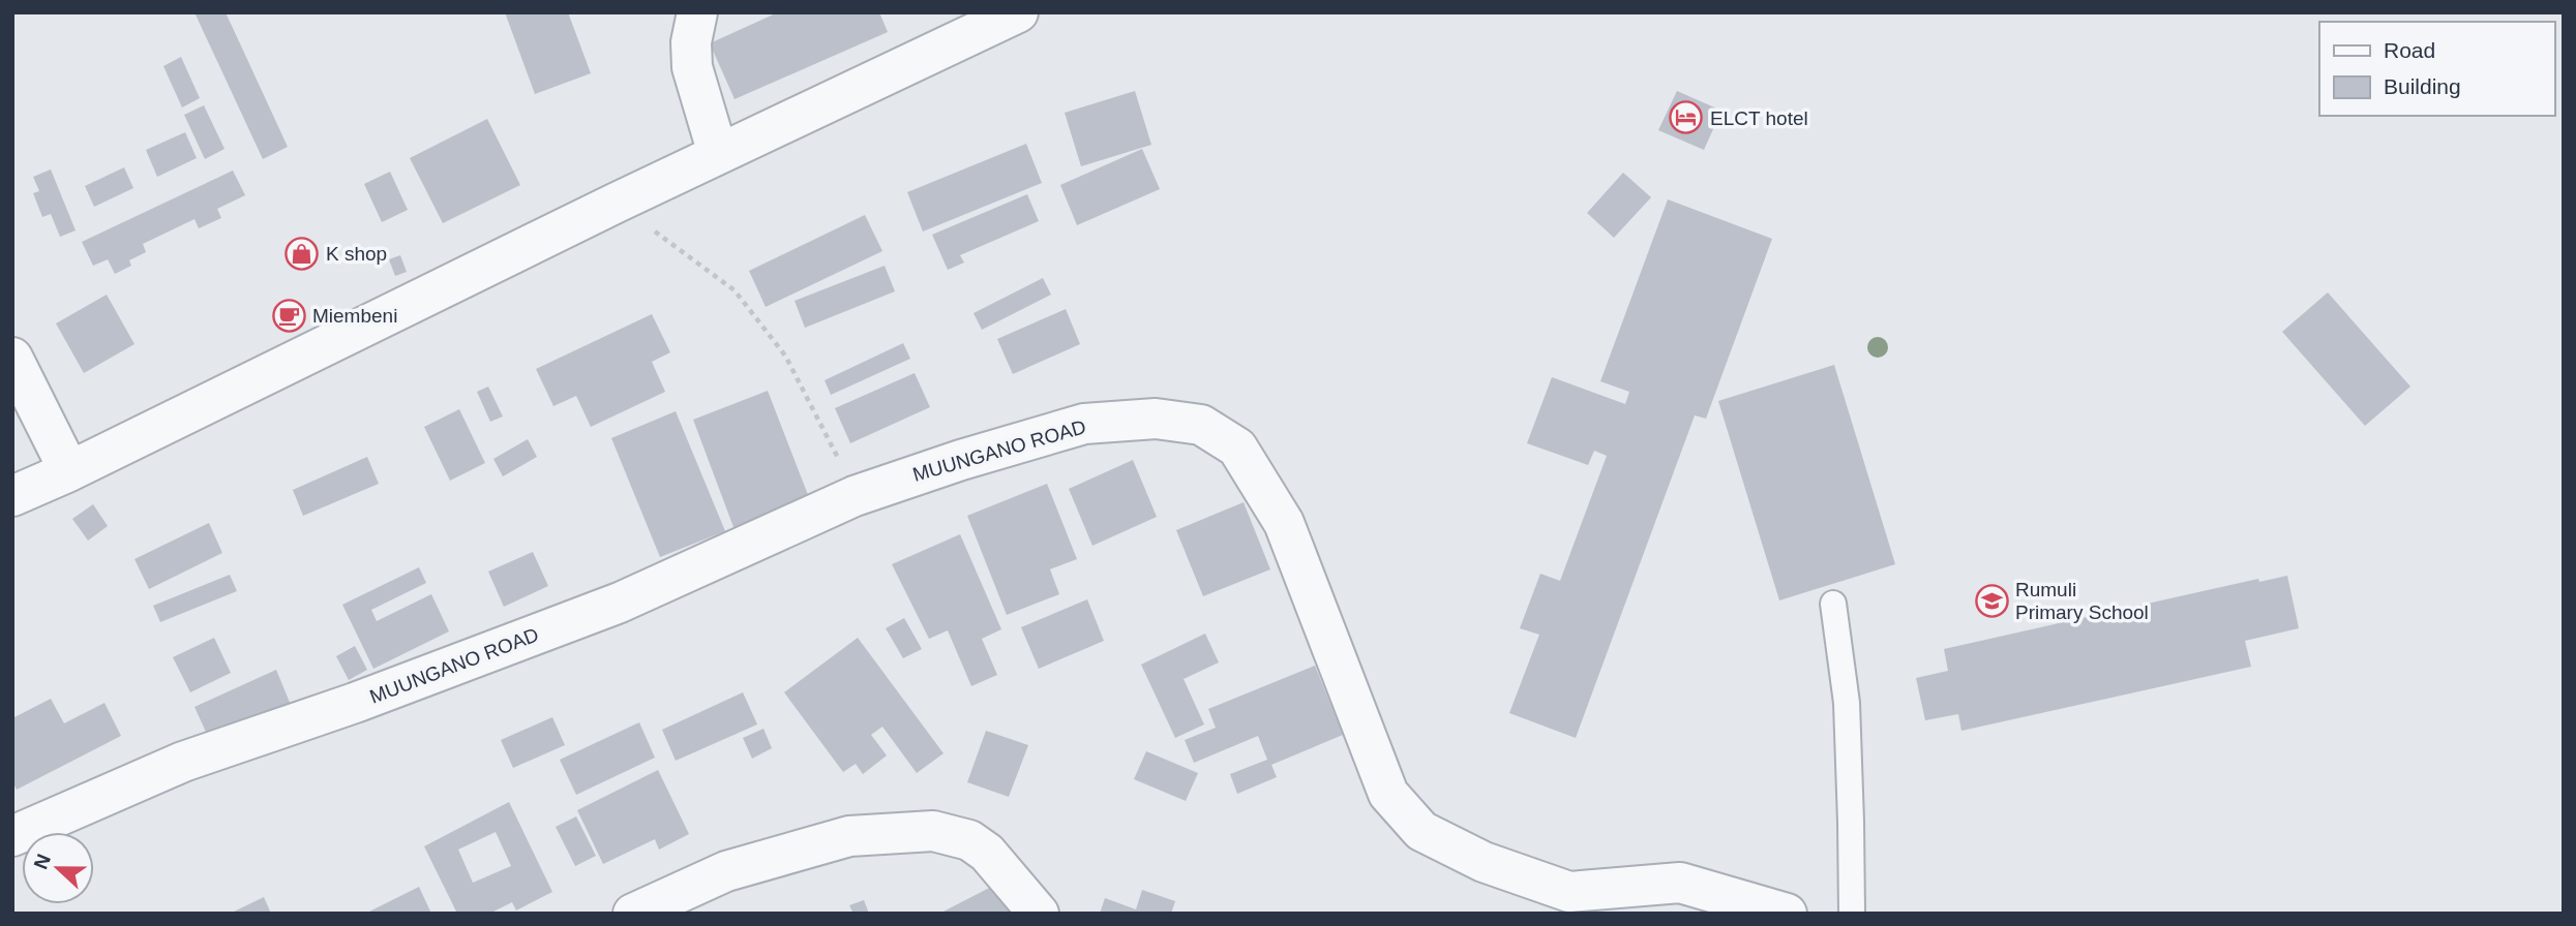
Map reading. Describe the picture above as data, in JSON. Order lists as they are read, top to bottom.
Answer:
{
  "streets": {
    "street": ["MUUNGANO ROAD"]
  },
  "places": {
    "hotel": ["ELCT hotel"],
    "shop": ["K shop"],
    "cafe": ["Miembeni"],
    "school or university": ["Rumuli Primary School"]
  },
  "legend": ["Road", "Building"],
  "north": "left"
}
